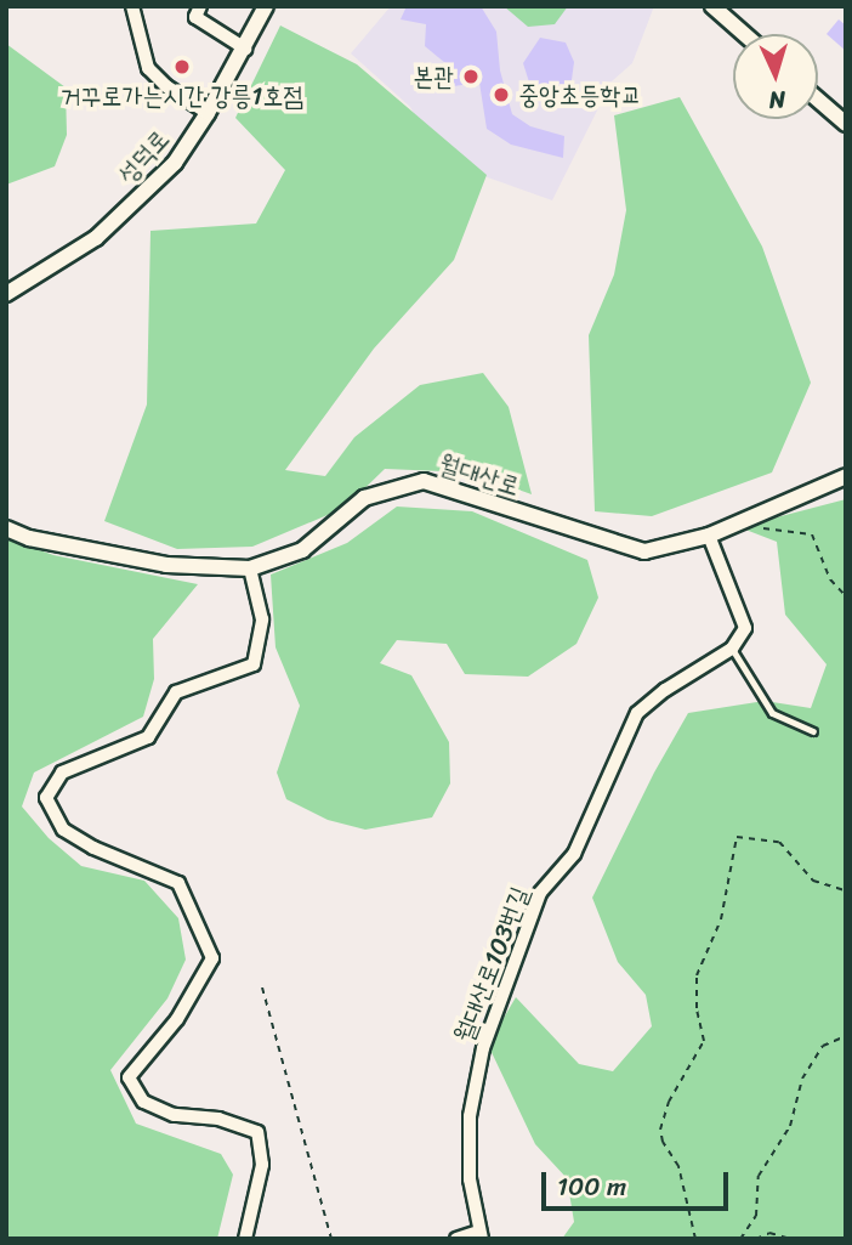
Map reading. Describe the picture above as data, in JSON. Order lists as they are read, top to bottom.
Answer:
{
  "streets": {
    "street": ["성덕로", "월대산로", "월대산로103번길"]
  },
  "places": ["거꾸로가는시간 강릉1호점", "본관", "중앙초등학교"],
  "scale_bar": "100 m",
  "north": "bottom"
}
